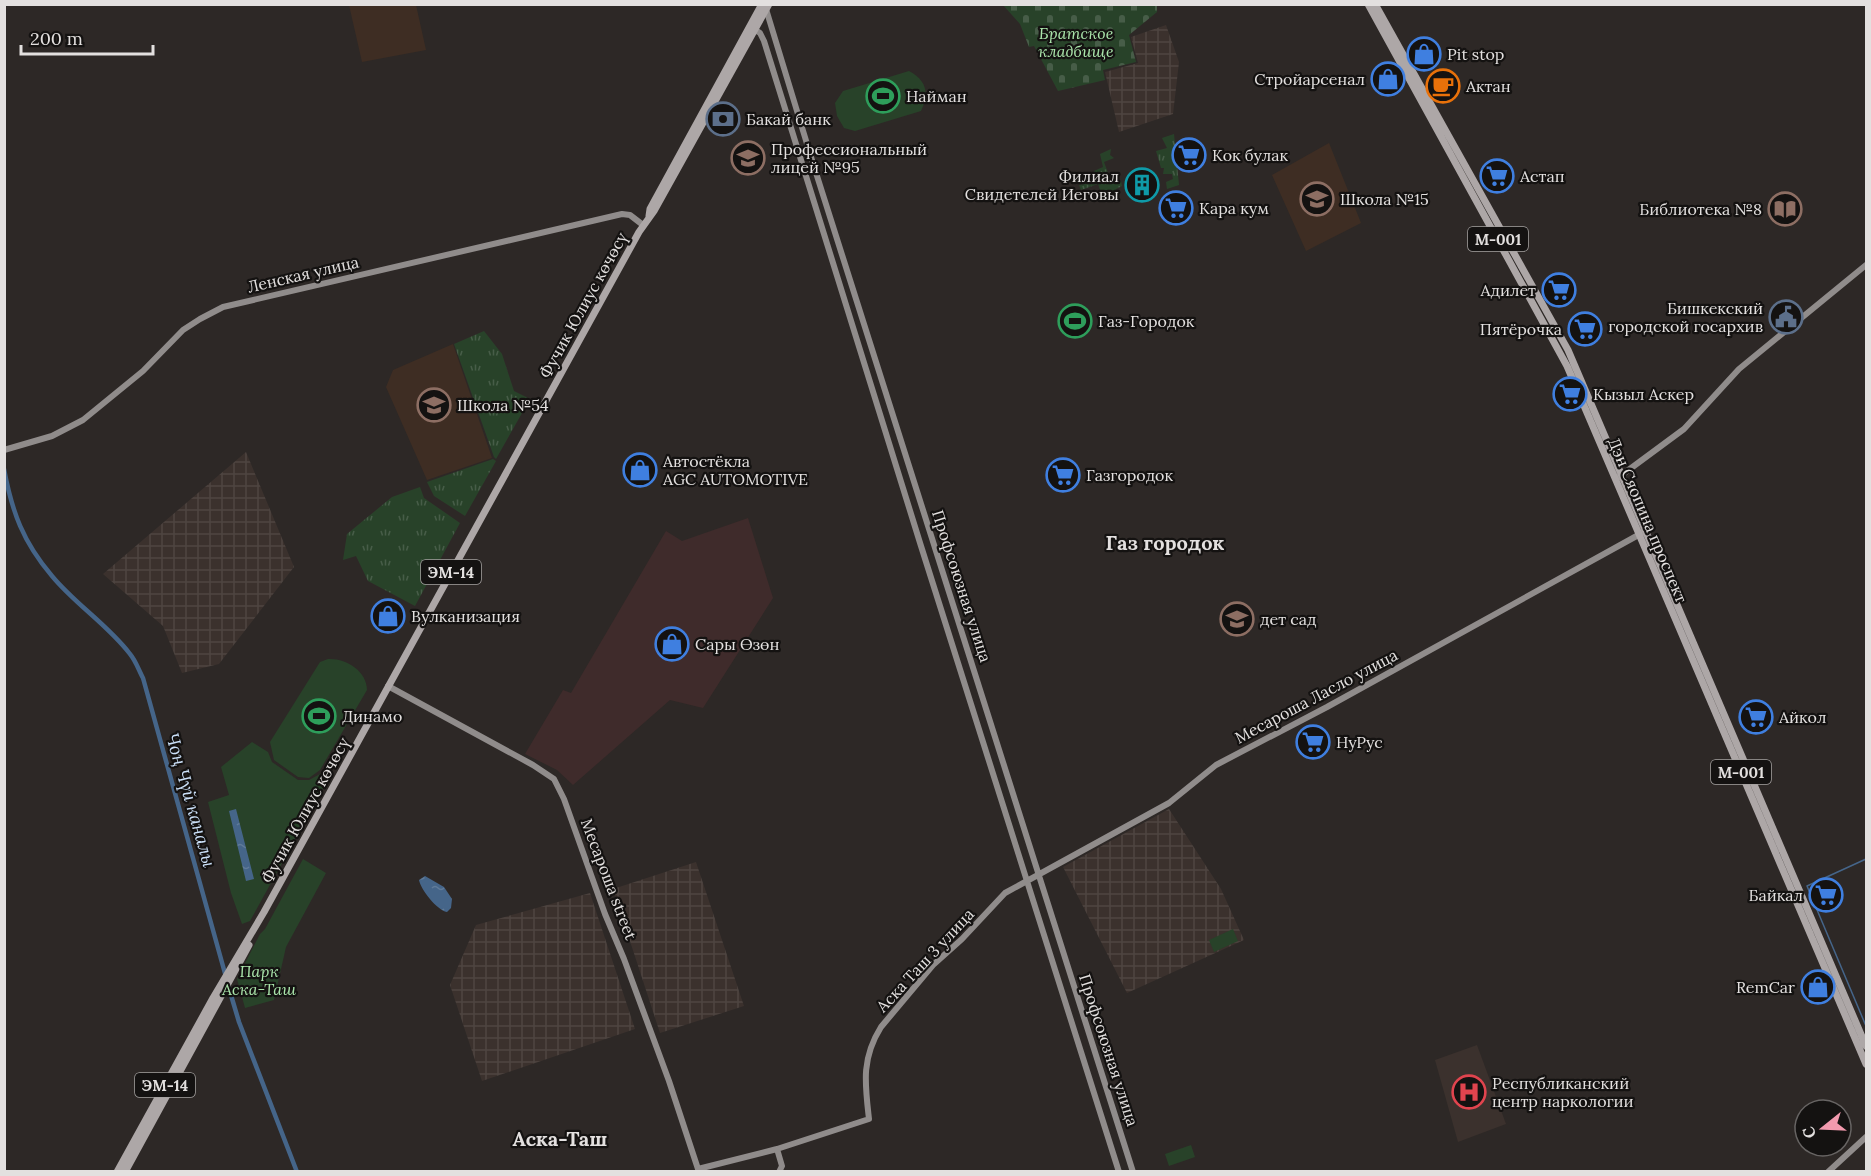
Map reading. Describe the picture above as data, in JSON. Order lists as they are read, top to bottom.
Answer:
{
  "streets": {
    "main road": [
      "M-001",
      "Фучик Юлиус көчөсү",
      "Дэн Сяопина проспект",
      "ЭМ-14"
    ],
    "street": [
      "Ленская улица",
      "Профсоюзная улица",
      "Месароша Ласло улица",
      "Месароша street",
      "Аска Таш 3 улица"
    ]
  },
  "crossings": [
    ["Ленская улица", "Фучик Юлиус көчөсү"],
    ["Фучик Юлиус көчөсү", "ЭМ-14"],
    ["Фучик Юлиус көчөсү", "Профсоюзная улица"],
    ["Фучик Юлиус көчөсү", "Месароша street"],
    ["Дэн Сяопина проспект", "Месароша Ласло улица"],
    ["Профсоюзная улица", "Месароша Ласло улица"],
    ["Месароша Ласло улица", "Аска Таш 3 улица"],
    ["Месароша street", "Аска Таш 3 улица"]
  ],
  "districts": ["Газ городок", "Аска-Таш"],
  "water": ["Чоң Чүй каналы"],
  "parks": ["Братское кладбище", "Парк Аска-Таш"],
  "places": {
    "shop": [
      "Pit stop",
      "Стройарсенал",
      "Автостёкла AGC AUTOMOTIVE",
      "Вулканизация",
      "Сары Өзөн",
      "RemCar"
    ],
    "cafe": ["Актан"],
    "sports": ["Найман", "Газ-Городок", "Динамо"],
    "bank": ["Бакай банк"],
    "supermarket": [
      "Кок булак",
      "Астап",
      "Кара кум",
      "Адилет",
      "Пятёрочка",
      "Кызыл Аскер",
      "Газгородок",
      "Айкол",
      "НуРус",
      "Байкал"
    ],
    "school or university": [
      "Профессиональный лицей №95",
      "Школа №15",
      "Школа №54",
      "дет сад"
    ],
    "building": ["Филиал Свидетелей Иеговы"],
    "library": ["Библиотека №8"],
    "public building": ["Бишкекский городской госархив"],
    "hospital": ["Республиканский центр наркологии"]
  },
  "scale_bar": "200 m",
  "north": "left"
}
